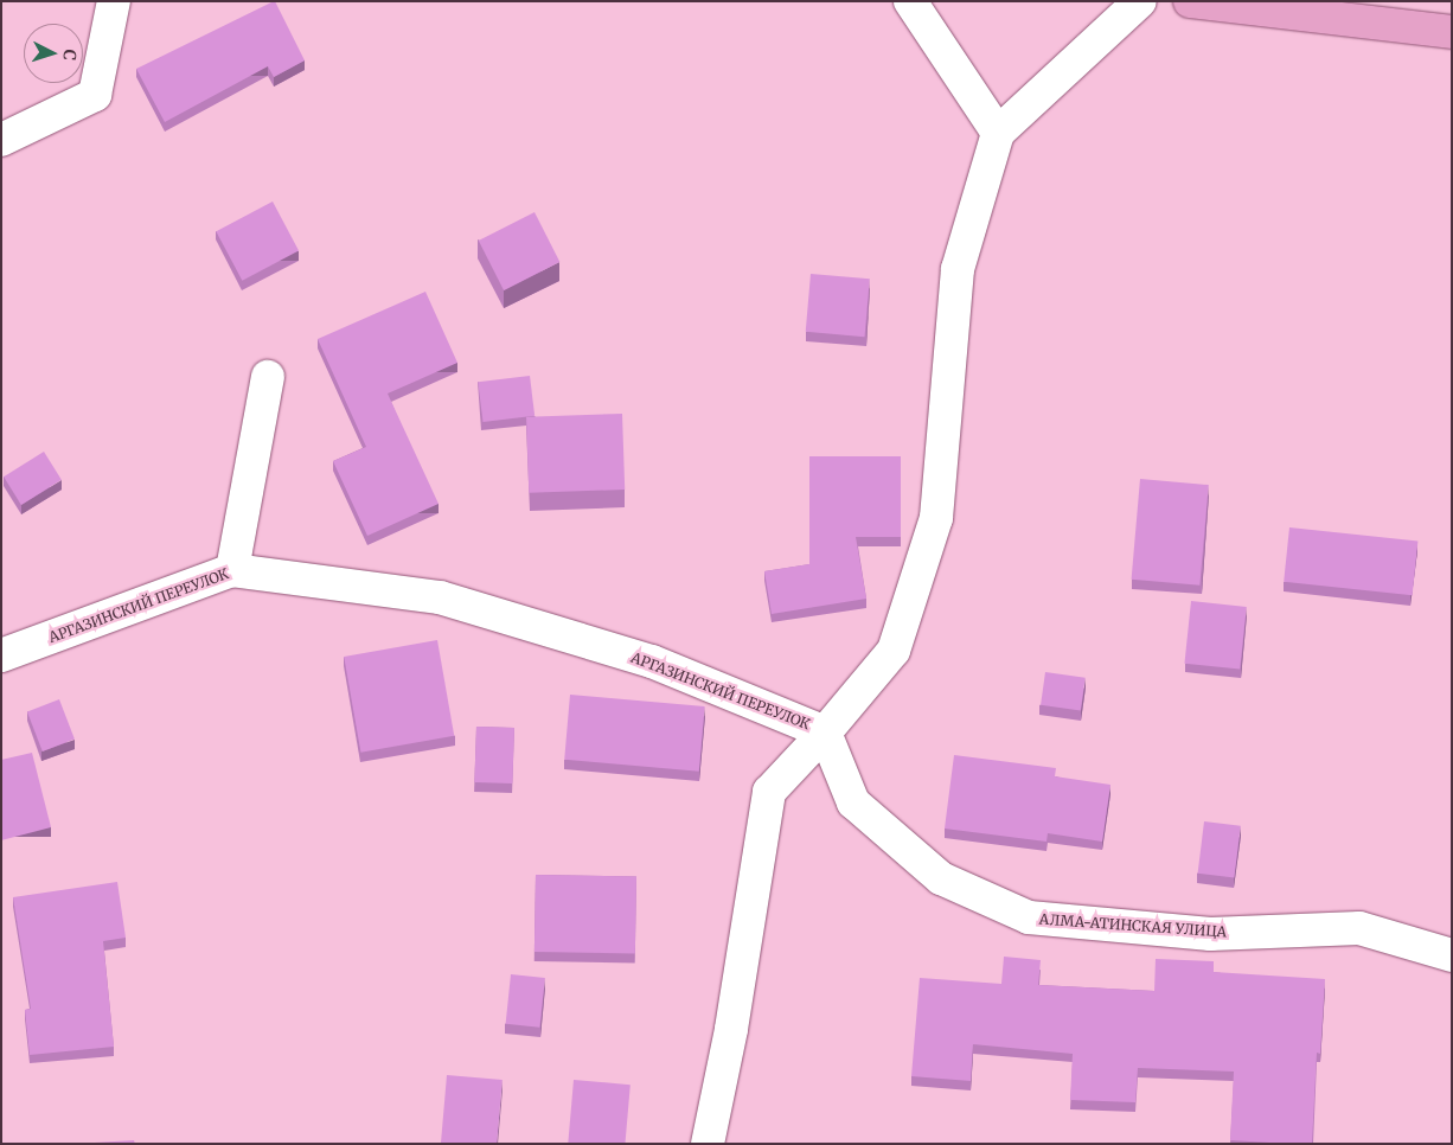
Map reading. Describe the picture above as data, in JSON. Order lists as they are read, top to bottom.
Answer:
{
  "streets": {
    "street": ["АРГАЗИНСКИЙ ПЕРЕУЛОК", "АЛМА-АТИНСКАЯ УЛИЦА"]
  },
  "crossings": [
    ["АРГАЗИНСКИЙ ПЕРЕУЛОК", "АЛМА-АТИНСКАЯ УЛИЦА"]
  ],
  "north": "right"
}
